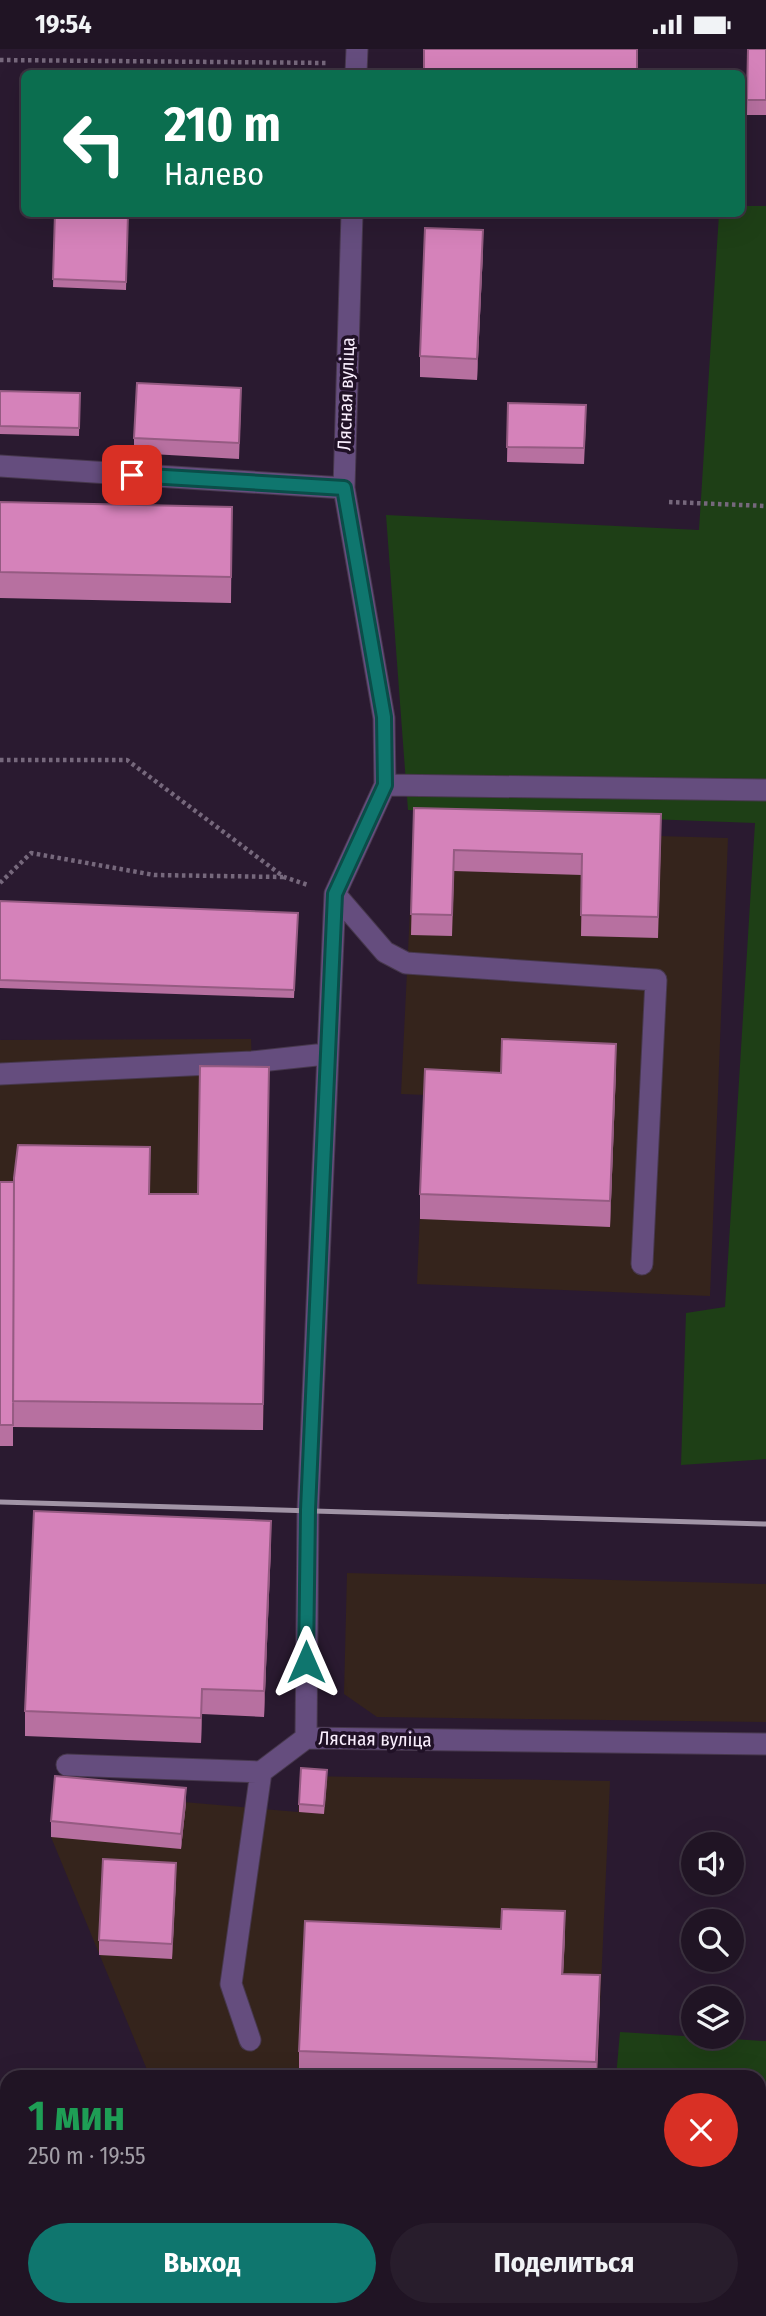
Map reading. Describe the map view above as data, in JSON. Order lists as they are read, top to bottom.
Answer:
{
  "streets": {
    "street": ["Лясная вуліца"]
  },
  "page": {
    "status": "19:54",
    "turn": ["210 m", "Налево"],
    "heading": ["1 мин", "250 m · 19:55"],
    "buttons": ["Выход", "Поделиться"]
  }
}
